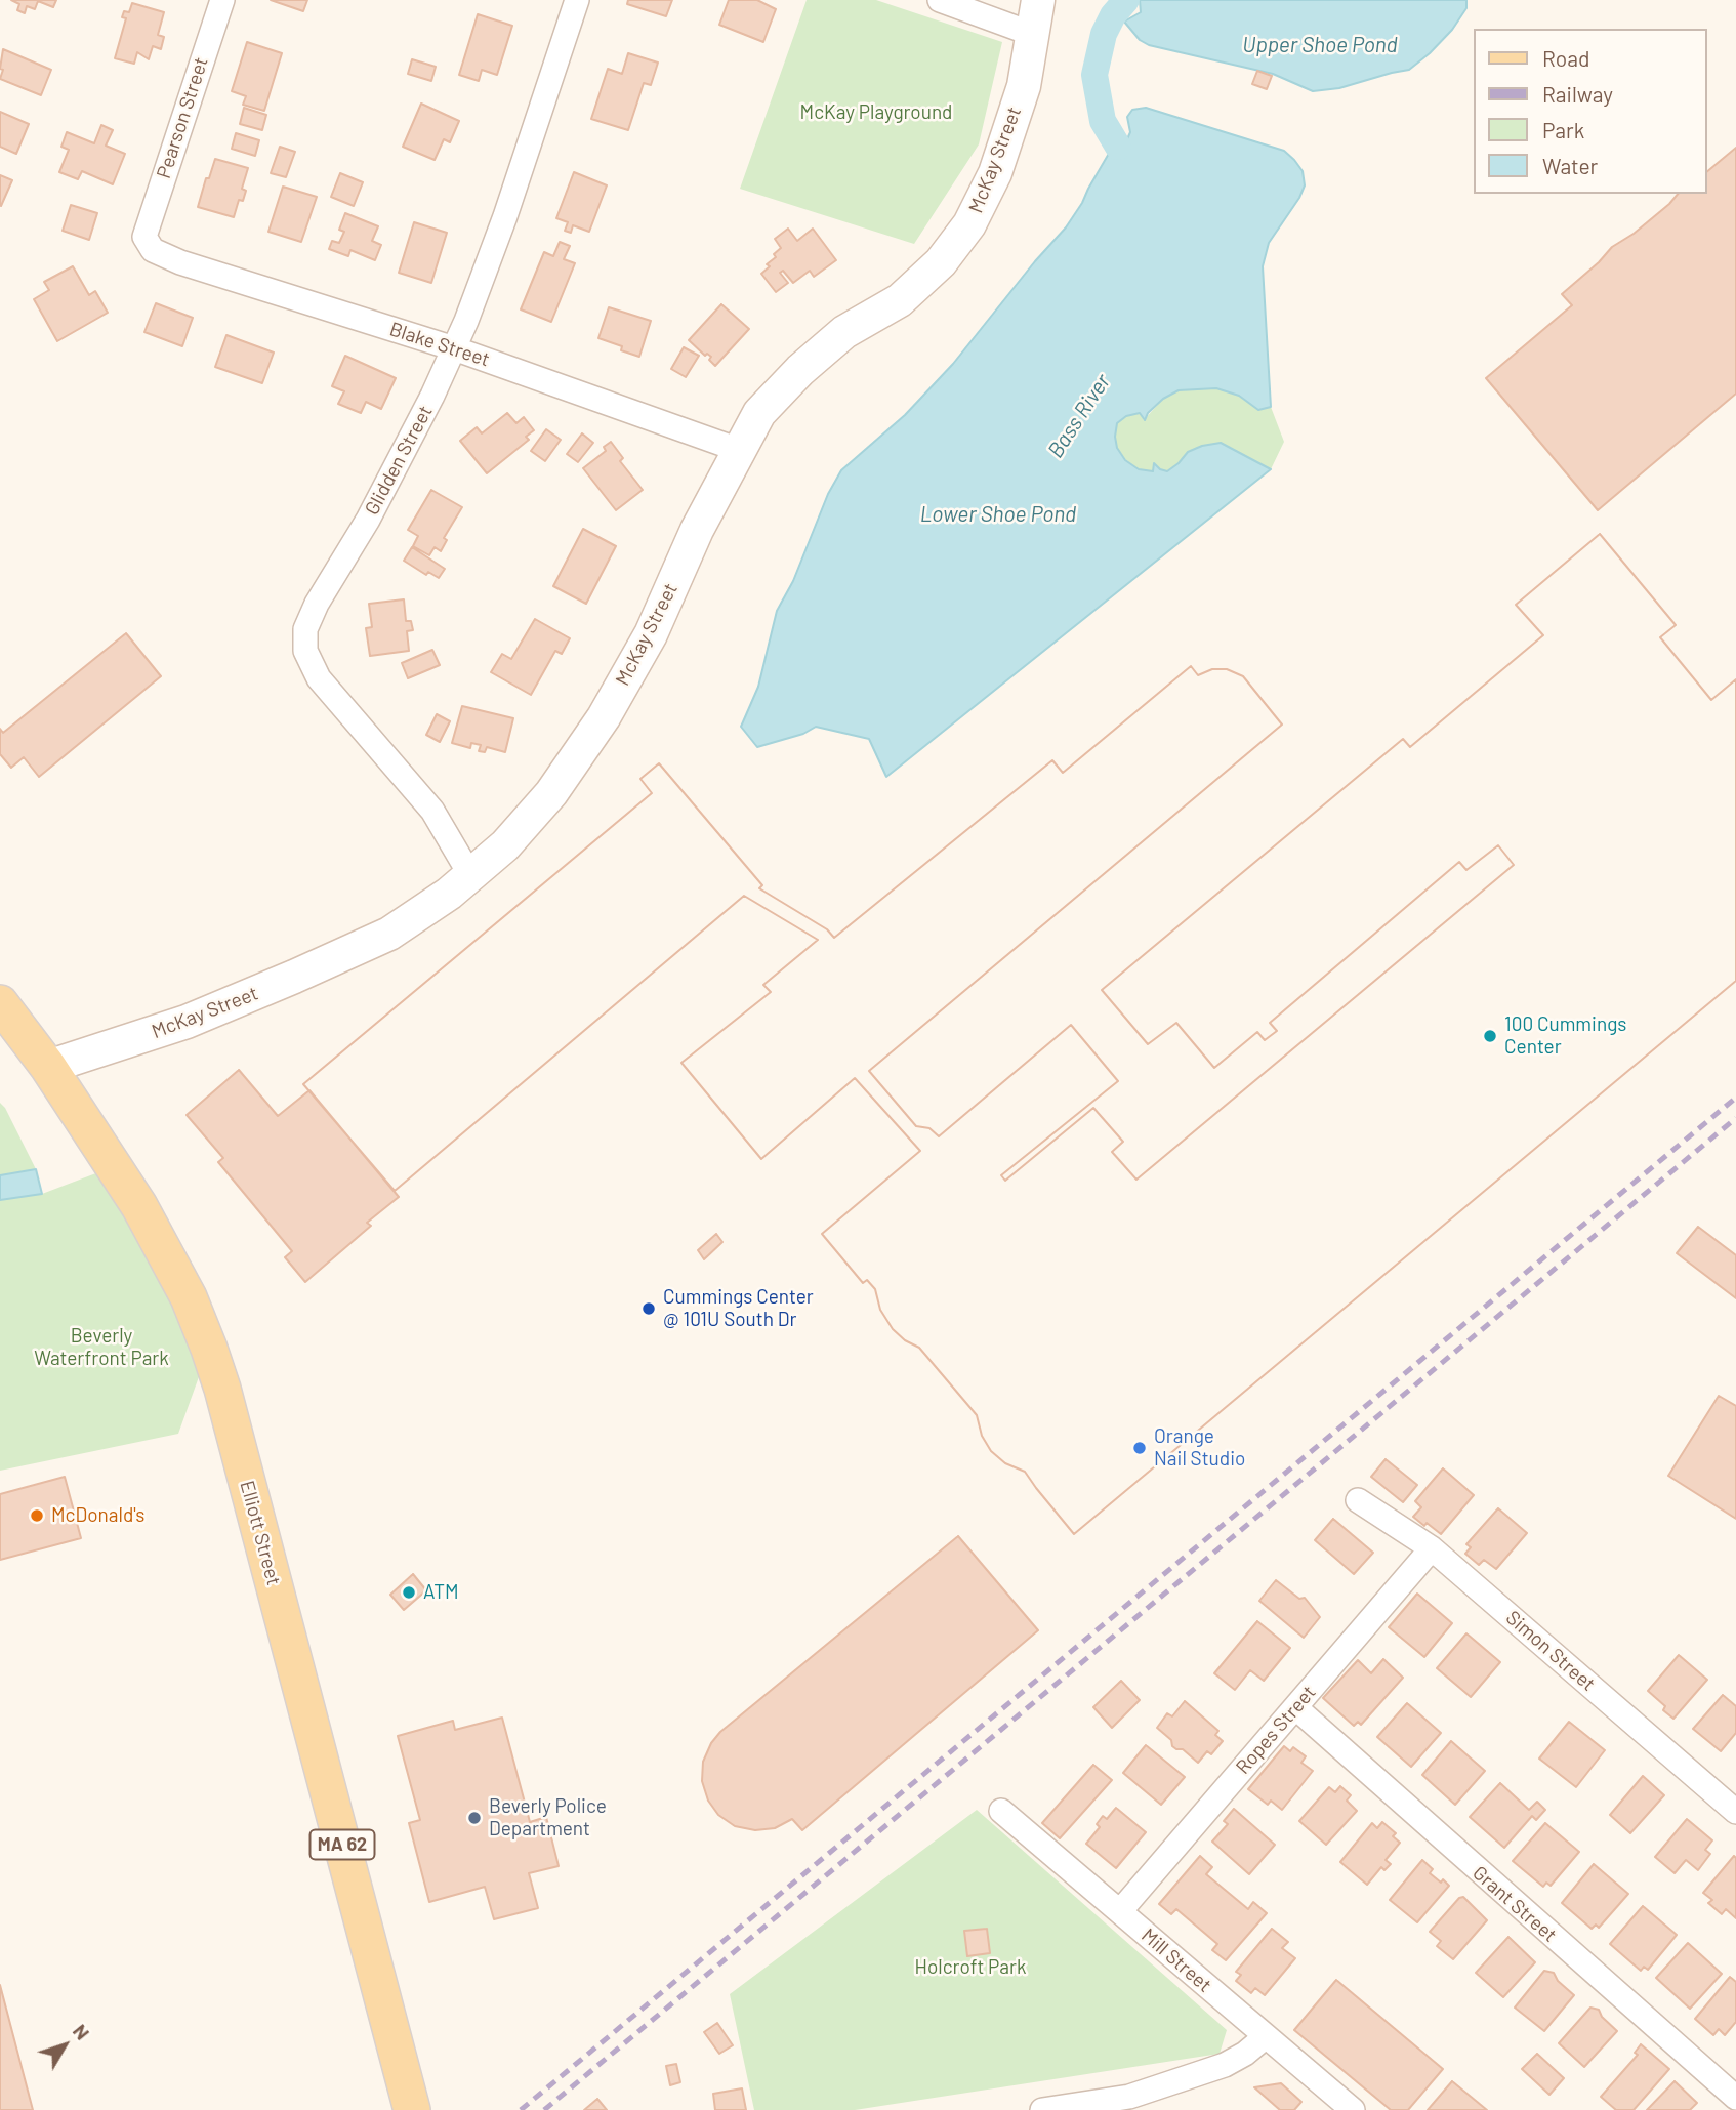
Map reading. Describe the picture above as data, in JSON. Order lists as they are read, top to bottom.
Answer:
{
  "streets": {
    "main road": ["McKay Street", "Elliott Street", "MA 62"],
    "street": [
      "Pearson Street",
      "Blake Street",
      "Glidden Street",
      "Simon Street",
      "Ropes Street",
      "Grant Street",
      "Mill Street"
    ]
  },
  "crossings": [
    ["Pearson Street", "Blake Street"],
    ["McKay Street", "Blake Street"],
    ["McKay Street", "Glidden Street"],
    ["McKay Street", "Elliott Street"],
    ["Blake Street", "Glidden Street"],
    ["Simon Street", "Ropes Street"],
    ["Ropes Street", "Grant Street"],
    ["Ropes Street", "Mill Street"]
  ],
  "water": ["Upper Shoe Pond", "Bass River", "Lower Shoe Pond"],
  "parks": ["McKay Playground", "Beverly Waterfront Park", "Holcroft Park"],
  "places": [
    "100 Cummings Center",
    "Cummings Center @ 101U South Dr",
    "Orange Nail Studio",
    "McDonald's",
    "ATM",
    "Beverly Police Department"
  ],
  "legend": [
    "Road",
    "Railway",
    "Park",
    "Water"
  ],
  "north": "top right"
}
